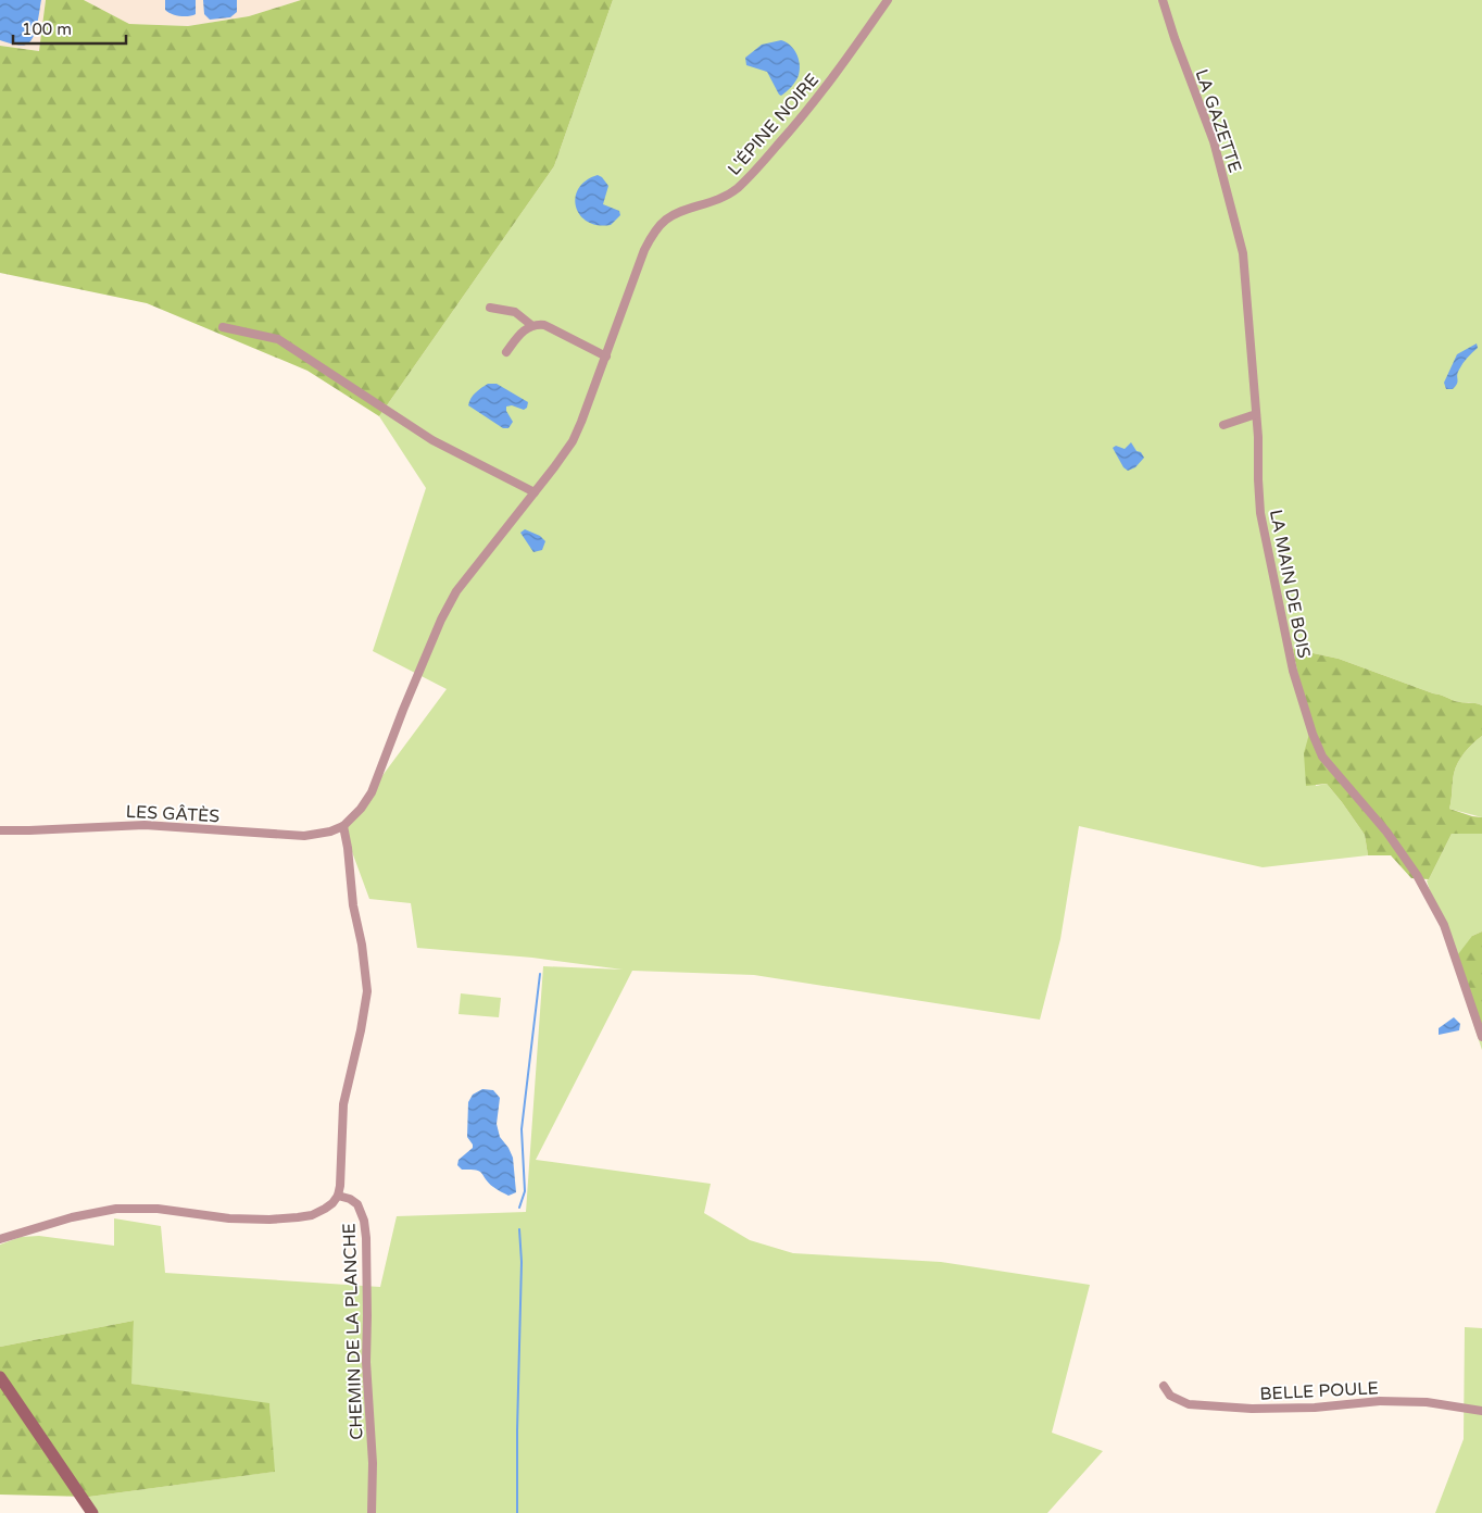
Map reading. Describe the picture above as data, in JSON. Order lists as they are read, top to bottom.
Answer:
{
  "streets": {
    "street": [
      "LA GAZETTE",
      "L'ÉPINE NOIRE",
      "LA MAIN DE BOIS",
      "LES GÂTÈS",
      "CHEMIN DE LA PLANCHE",
      "BELLE POULE"
    ]
  },
  "crossings": [
    ["LA GAZETTE", "LA MAIN DE BOIS"],
    ["L'ÉPINE NOIRE", "LES GÂTÈS"]
  ],
  "scale_bar": "100 m"
}
